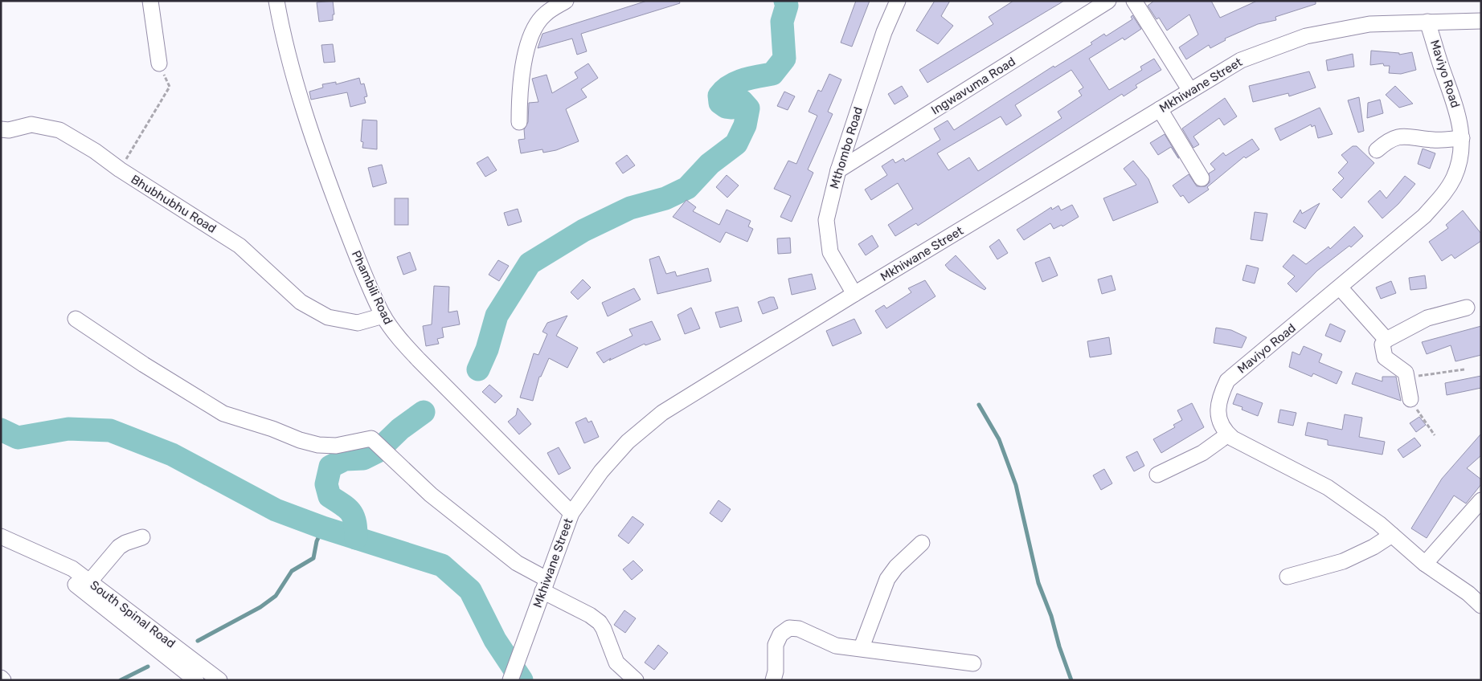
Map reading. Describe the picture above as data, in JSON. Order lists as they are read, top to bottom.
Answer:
{
  "streets": {
    "street": [
      "Maviyo Road",
      "Mkhiwane Street",
      "Ingwavuma Road",
      "Mthombo Road",
      "Bhubhubhu Road",
      "Phambili Road",
      "South Spinal Road"
    ]
  },
  "crossings": [
    ["Maviyo Road", "Mkhiwane Street"],
    ["Mkhiwane Street", "Mthombo Road"],
    ["Mkhiwane Street", "Phambili Road"],
    ["Ingwavuma Road", "Mthombo Road"],
    ["Bhubhubhu Road", "Phambili Road"]
  ]
}
